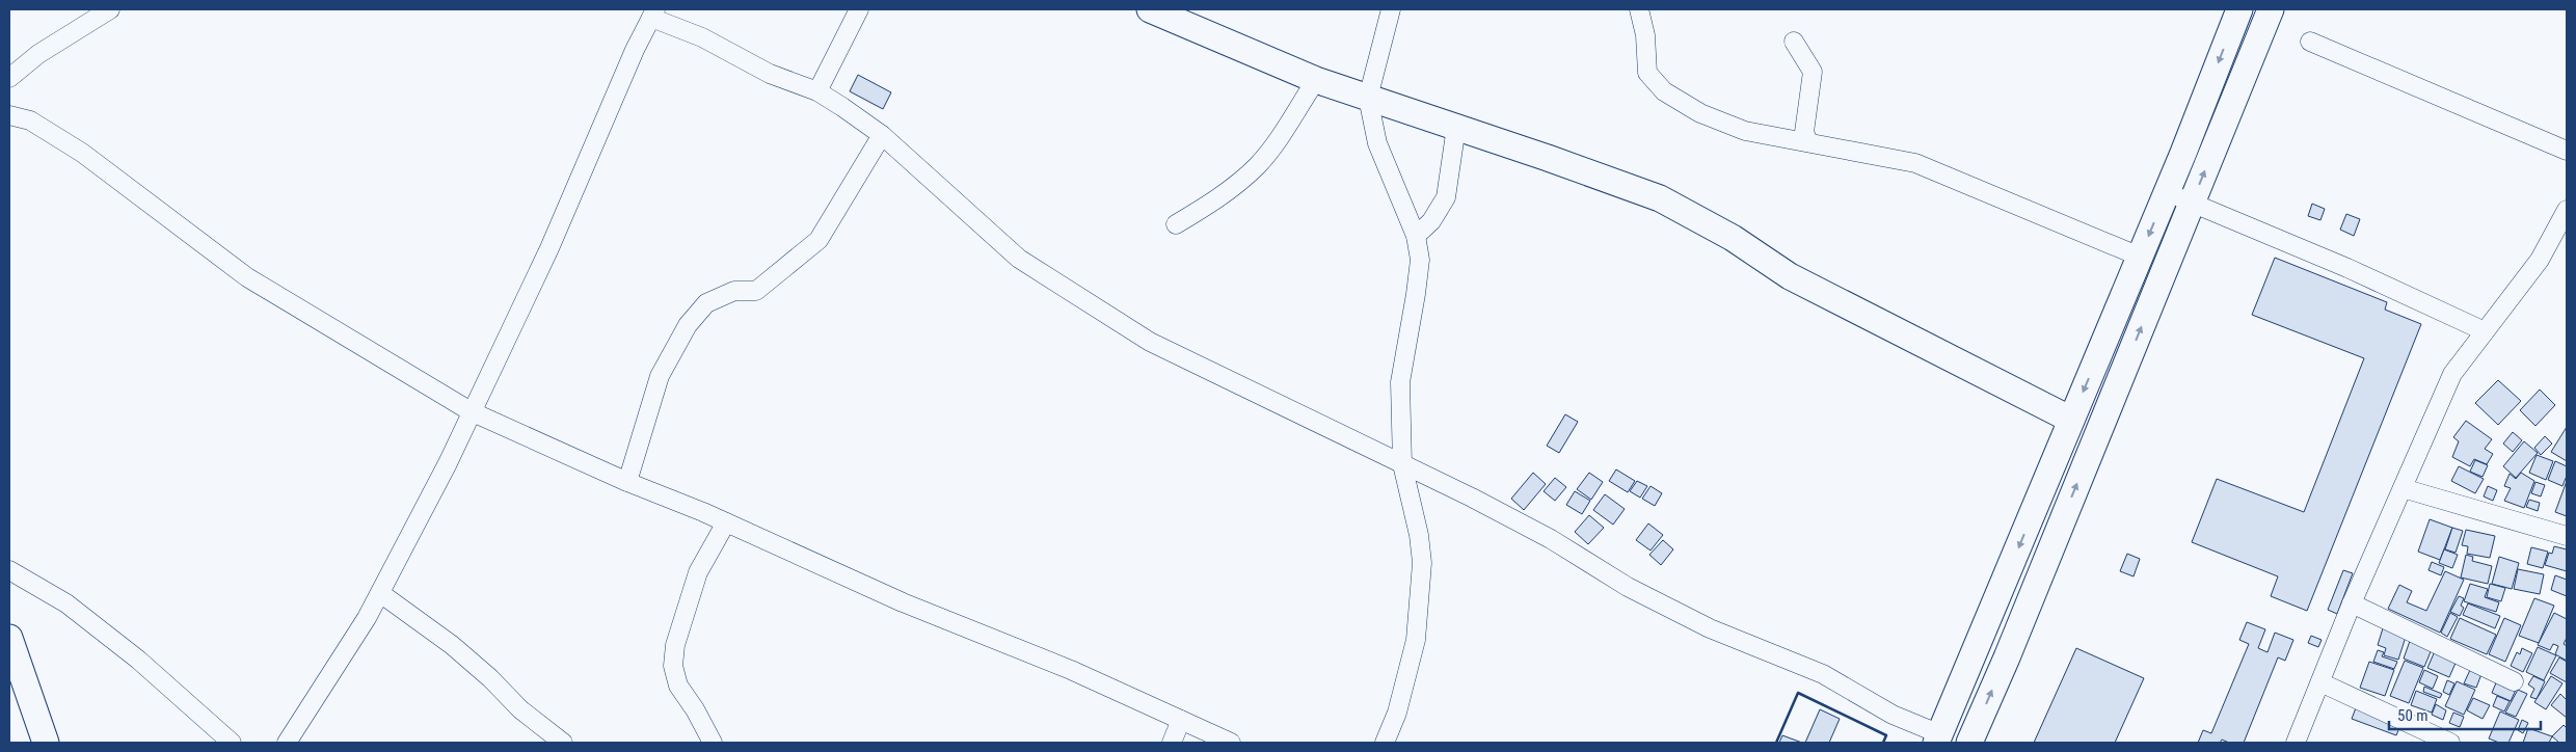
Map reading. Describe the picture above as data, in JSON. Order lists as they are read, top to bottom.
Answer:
{
  "scale_bar": "50 m"
}
